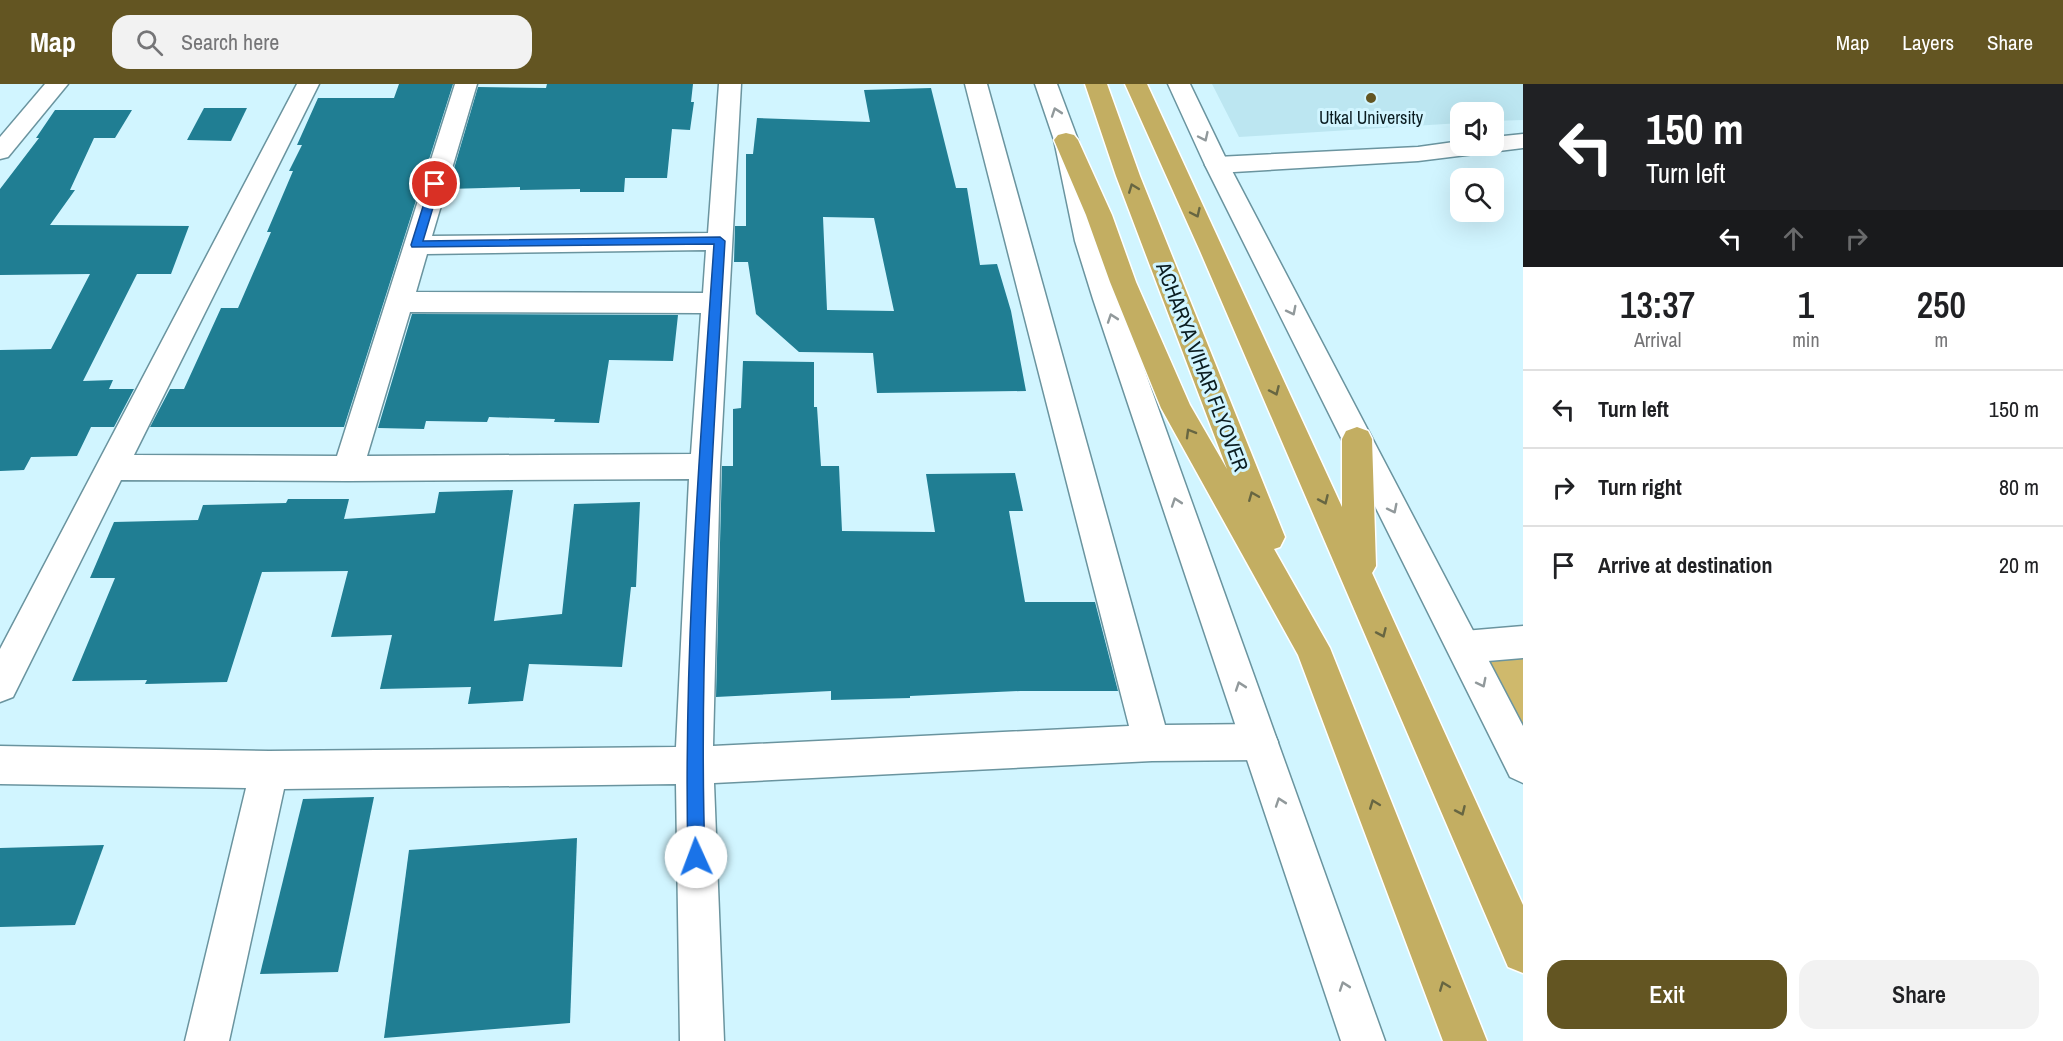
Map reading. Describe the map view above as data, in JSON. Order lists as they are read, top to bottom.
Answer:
{
  "streets": {
    "highway": ["ACHARYA VIHAR FLYOVER"]
  },
  "places": ["Utkal University"],
  "page": {
    "header": "Map",
    "search": "Search here",
    "nav": ["Map", "Layers", "Share"],
    "turn": ["150 m", "Turn left"],
    "eta": [
      "13:37",
      "Arrival",
      "1",
      "min",
      "250",
      "m"
    ],
    "list": [
      {
        "name": "Turn left",
        "value": "150 m"
      },
      {
        "name": "Turn right",
        "value": "80 m"
      },
      {
        "name": "Arrive at destination",
        "value": "20 m"
      }
    ],
    "buttons": ["Exit", "Share"]
  }
}
